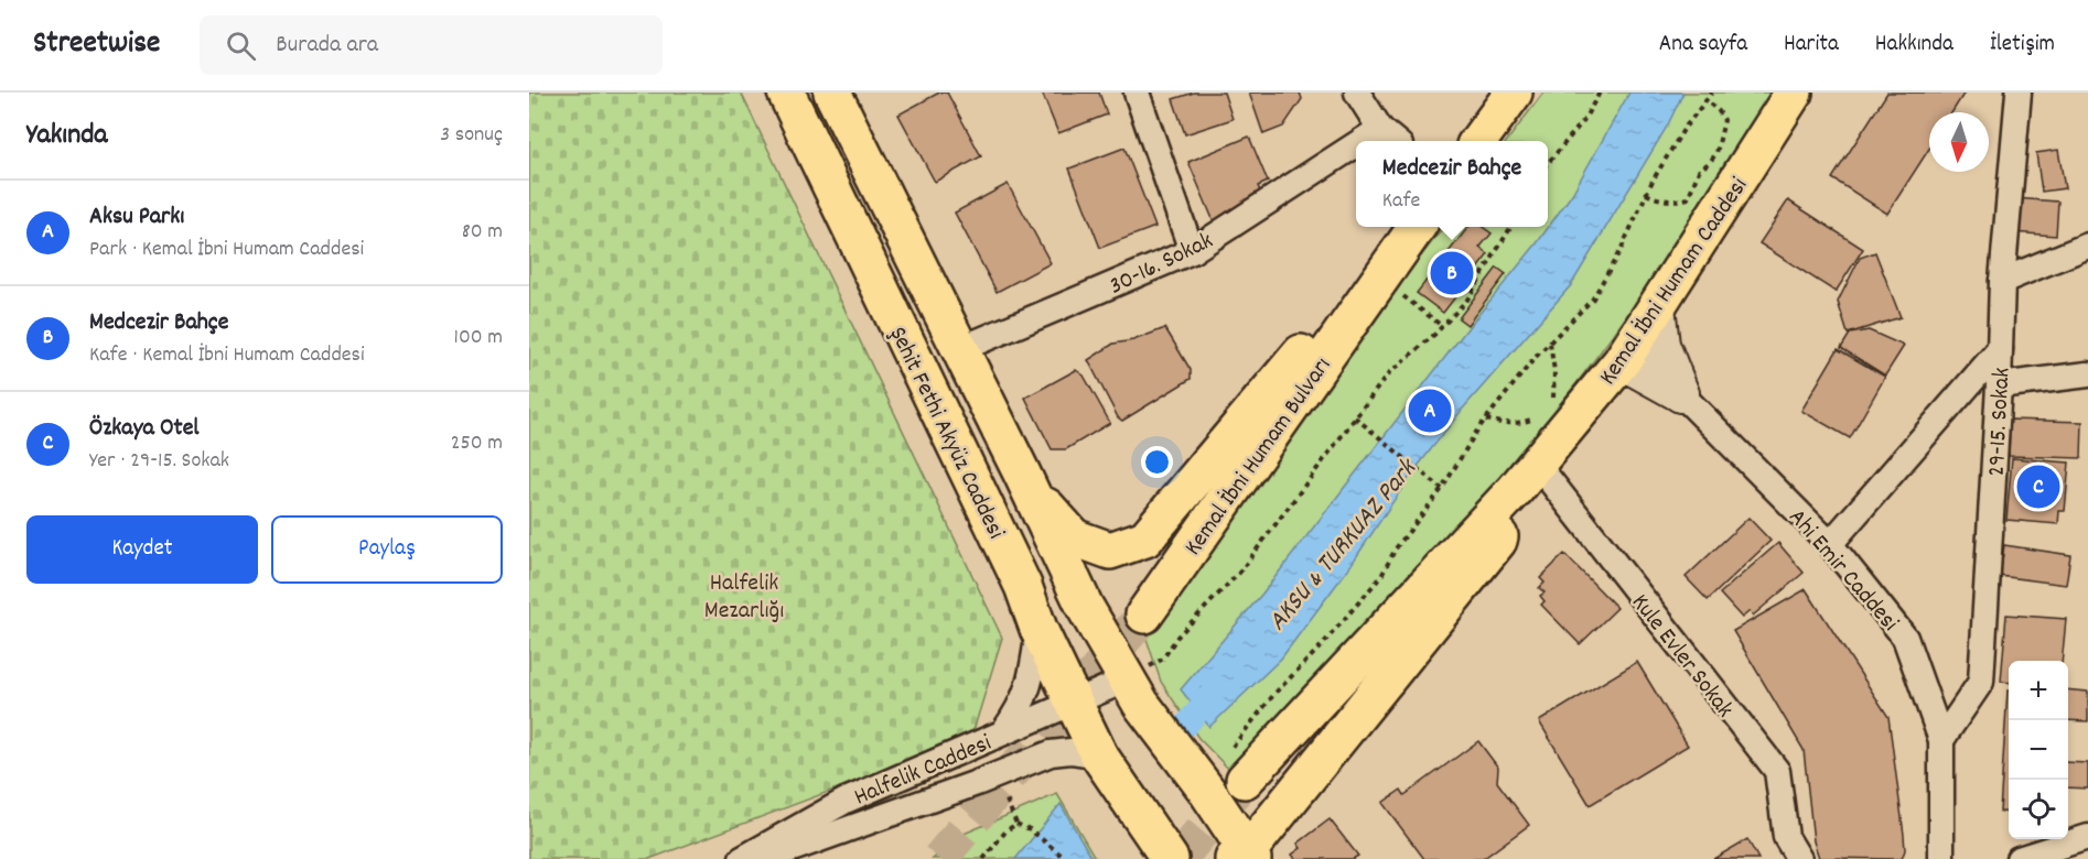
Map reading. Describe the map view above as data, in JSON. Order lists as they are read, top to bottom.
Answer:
{
  "streets": {
    "main road": ["Kemal İbni Humam Caddesi", "Şehit Fethi Akyüz Caddesi", "Kemal İbni Humam Bulvarı"],
    "street": [
      "30-16. Sokak",
      "29-15. Sokak",
      "Ahi Emir Caddesi",
      "Kule Evler Sokak",
      "Halfelik Caddesi"
    ]
  },
  "crossings": [
    ["30-16. Sokak", "Şehit Fethi Akyüz Caddesi"],
    ["Kemal İbni Humam Caddesi", "Ahi Emir Caddesi"],
    ["Kemal İbni Humam Caddesi", "Kule Evler Sokak"],
    ["29-15. Sokak", "Ahi Emir Caddesi"],
    ["Şehit Fethi Akyüz Caddesi", "Halfelik Caddesi"]
  ],
  "water": ["AKSU & TURKUAZ Park"],
  "parks": ["Halfelik Mezarlığı"],
  "north": "bottom",
  "page": {
    "header": "Streetwise",
    "search": "Burada ara",
    "nav": [
      "Ana sayfa",
      "Harita",
      "Hakkında",
      "İletişim"
    ],
    "heading": ["Yakında", "3 sonuç"],
    "popup": ["Medcezir Bahçe", "Kafe"],
    "list": [
      {
        "mark": "A",
        "name": "Aksu Parkı",
        "note": "Park · Kemal İbni Humam Caddesi",
        "value": "80 m"
      },
      {
        "mark": "B",
        "name": "Medcezir Bahçe",
        "note": "Kafe · Kemal İbni Humam Caddesi",
        "value": "100 m"
      },
      {
        "mark": "C",
        "name": "Özkaya Otel",
        "note": "Yer · 29-15. Sokak",
        "value": "250 m"
      }
    ],
    "pins": ["B", "A", "C"],
    "buttons": ["Kaydet", "Paylaş"],
    "map_buttons": ["+", "−"]
  }
}
